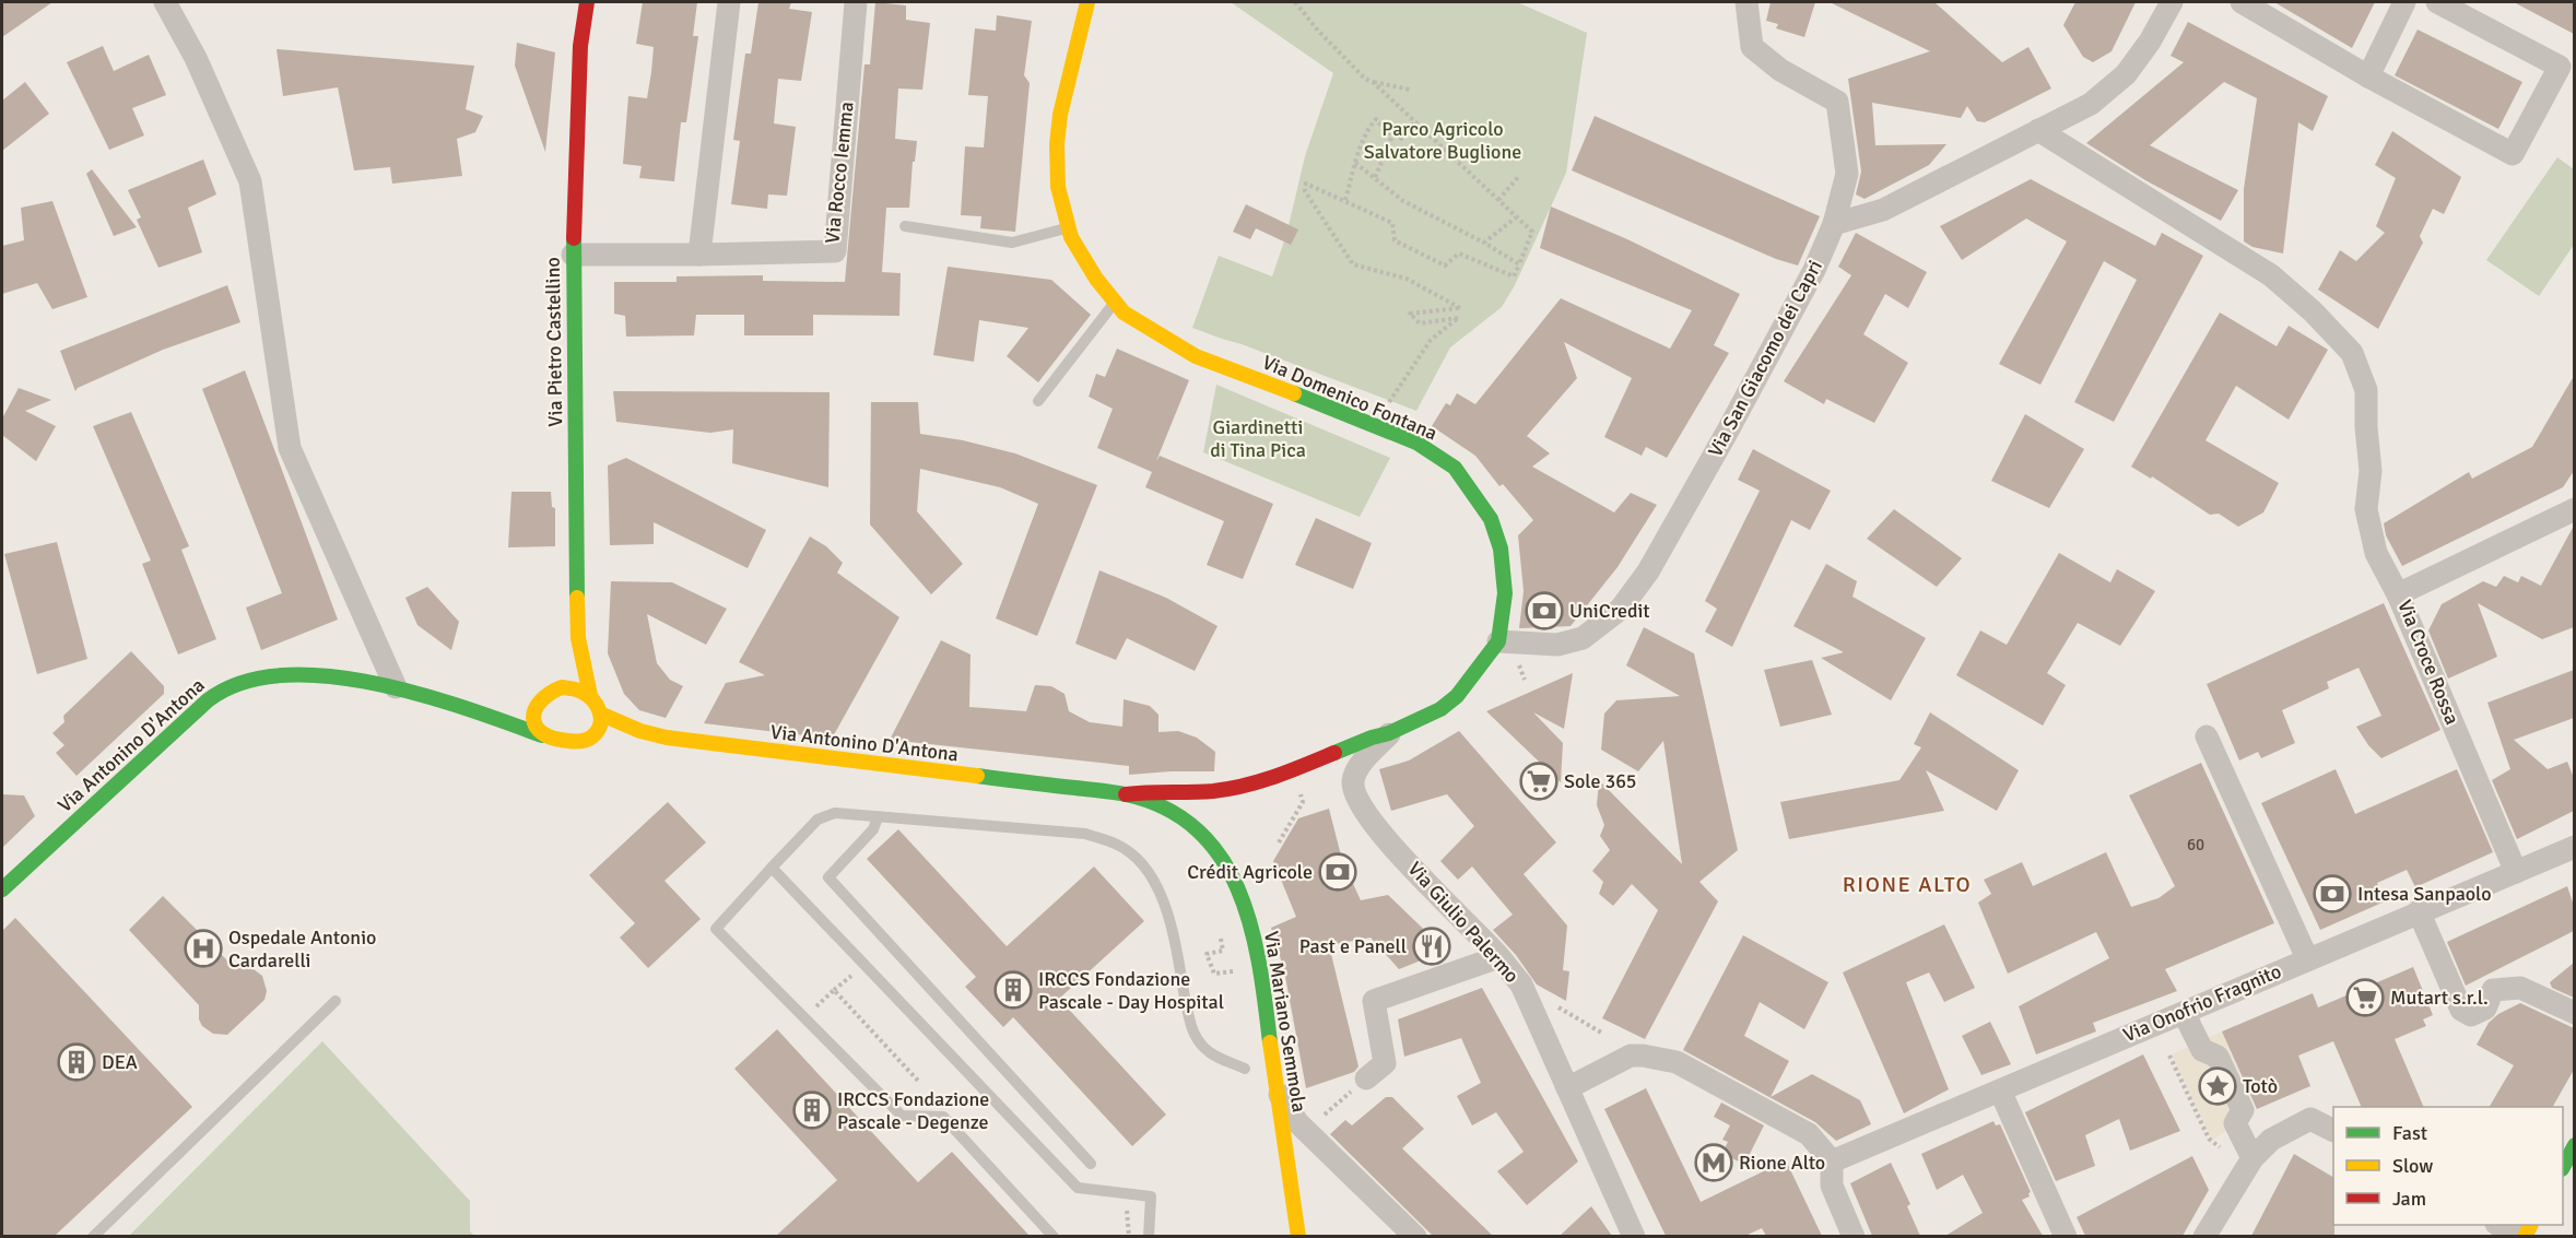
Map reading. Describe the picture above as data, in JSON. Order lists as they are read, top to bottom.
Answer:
{
  "streets": {
    "street": [
      "Via Rocco Iemma",
      "Via Pietro Castellino",
      "Via San Giacomo dei Capri",
      "Via Domenico Fontana",
      "Via Croce Rossa",
      "Via Antonino D'Antona",
      "Via Giulio Palermo",
      "Via Onofrio Fragnito",
      "Via Mariano Semmola"
    ]
  },
  "crossings": [
    ["Via Rocco Iemma", "Via Pietro Castellino"],
    ["Via Pietro Castellino", "Via Antonino D'Antona"],
    ["Via San Giacomo dei Capri", "Via Domenico Fontana"],
    ["Via Croce Rossa", "Via Onofrio Fragnito"],
    ["Via Antonino D'Antona", "Via Mariano Semmola"]
  ],
  "districts": ["RIONE ALTO"],
  "parks": ["Parco Agricolo Salvatore Buglione", "Giardinetti di Tina Pica"],
  "places": {
    "bank": ["UniCredit", "Crédit Agricole", "Intesa Sanpaolo"],
    "supermarket": ["Sole 365", "Mutart s.r.l."],
    "restaurant": ["Past e Panell"],
    "hospital": ["Ospedale Antonio Cardarelli"],
    "building": ["IRCCS Fondazione Pascale - Day Hospital", "DEA", "IRCCS Fondazione Pascale - Degenze"],
    "place": ["Totò"],
    "metro station": ["Rione Alto"]
  },
  "house_numbers": ["60"],
  "legend": ["Fast", "Slow", "Jam"]
}
